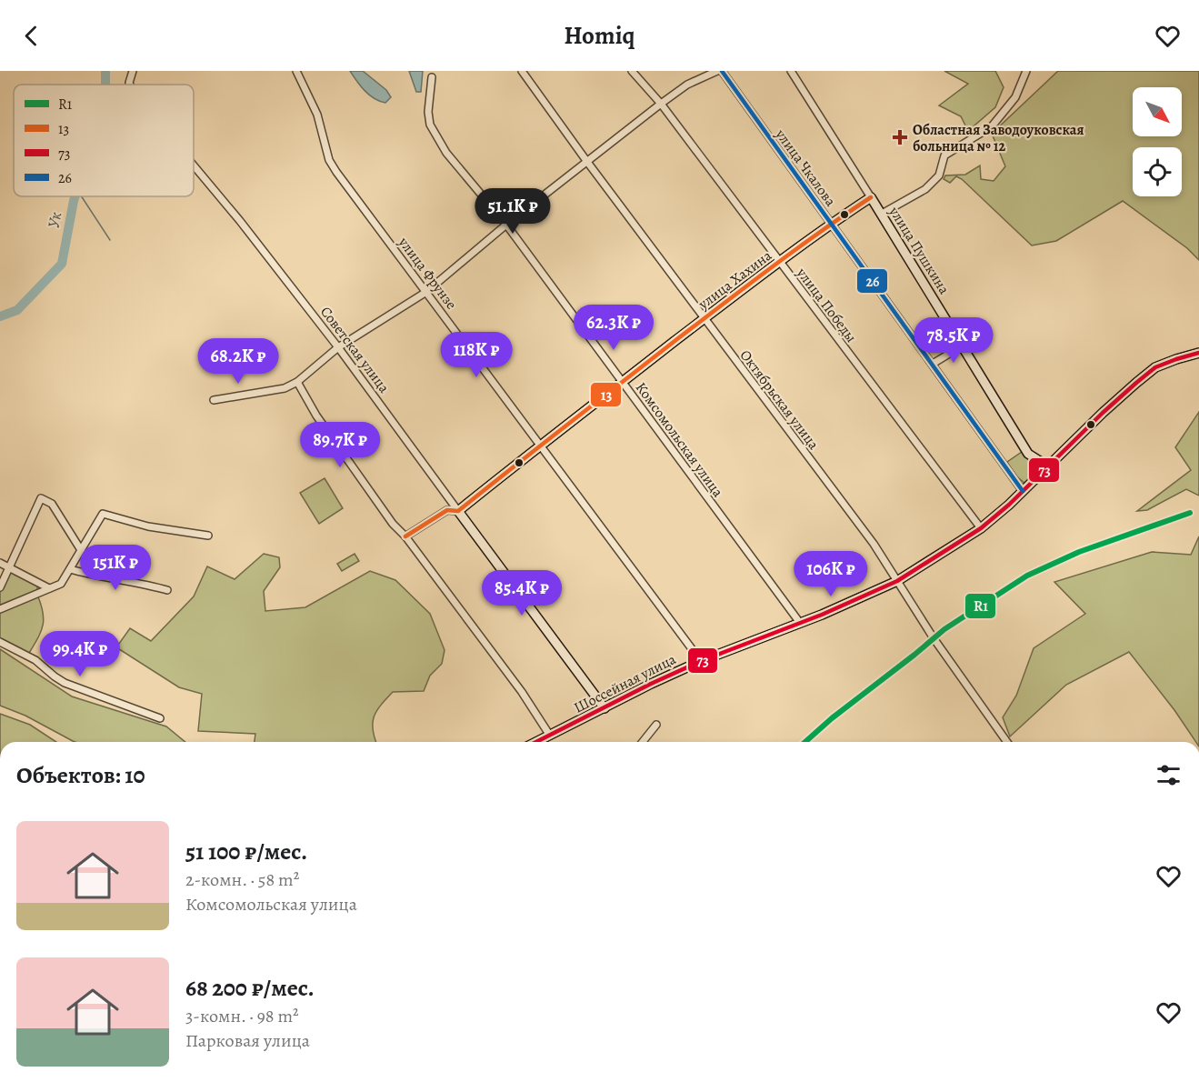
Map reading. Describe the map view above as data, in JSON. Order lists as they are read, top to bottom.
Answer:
{
  "streets": {
    "street": [
      "улица Чкалова",
      "улица Пушкина",
      "улица Фрунзе",
      "улица Хахина",
      "улица Победы",
      "Советская улица",
      "Октябрьская улица",
      "Комсомольская улица",
      "Шоссейная улица"
    ]
  },
  "crossings": [
    ["улица Чкалова", "улица Хахина"],
    ["улица Чкалова", "Шоссейная улица"],
    ["улица Пушкина", "улица Хахина"],
    ["улица Пушкина", "Шоссейная улица"],
    ["улица Фрунзе", "улица Хахина"],
    ["улица Фрунзе", "Шоссейная улица"],
    ["улица Хахина", "улица Победы"],
    ["улица Хахина", "Советская улица"],
    ["улица Хахина", "Октябрьская улица"],
    ["улица Хахина", "Комсомольская улица"],
    ["улица Победы", "Шоссейная улица"],
    ["Советская улица", "Шоссейная улица"],
    ["Октябрьская улица", "Шоссейная улица"],
    ["Комсомольская улица", "Шоссейная улица"]
  ],
  "water": ["Ук"],
  "places": {
    "health": ["Областная Заводоуковская больница № 12"]
  },
  "lines": [
    "transit line 26",
    "transit line 13",
    "transit line 73",
    "transit line R1"
  ],
  "legend": [
    "R1",
    "13",
    "73",
    "26"
  ],
  "north": "bottom right",
  "page": {
    "header": "Homiq",
    "price": [
      "51.1K ₽",
      "62.3K ₽",
      "78.5K ₽",
      "118K ₽",
      "68.2K ₽",
      "89.7K ₽",
      "151K ₽",
      "106K ₽",
      "85.4K ₽",
      "99.4K ₽"
    ],
    "heading": "Объектов: 10",
    "list": [
      {
        "name": "51 100 ₽/мес.",
        "note": "2-комн. · 58 m² · Комсомольская улица"
      },
      {
        "name": "68 200 ₽/мес.",
        "note": "3-комн. · 98 m² · Парковая улица"
      }
    ]
  }
}
